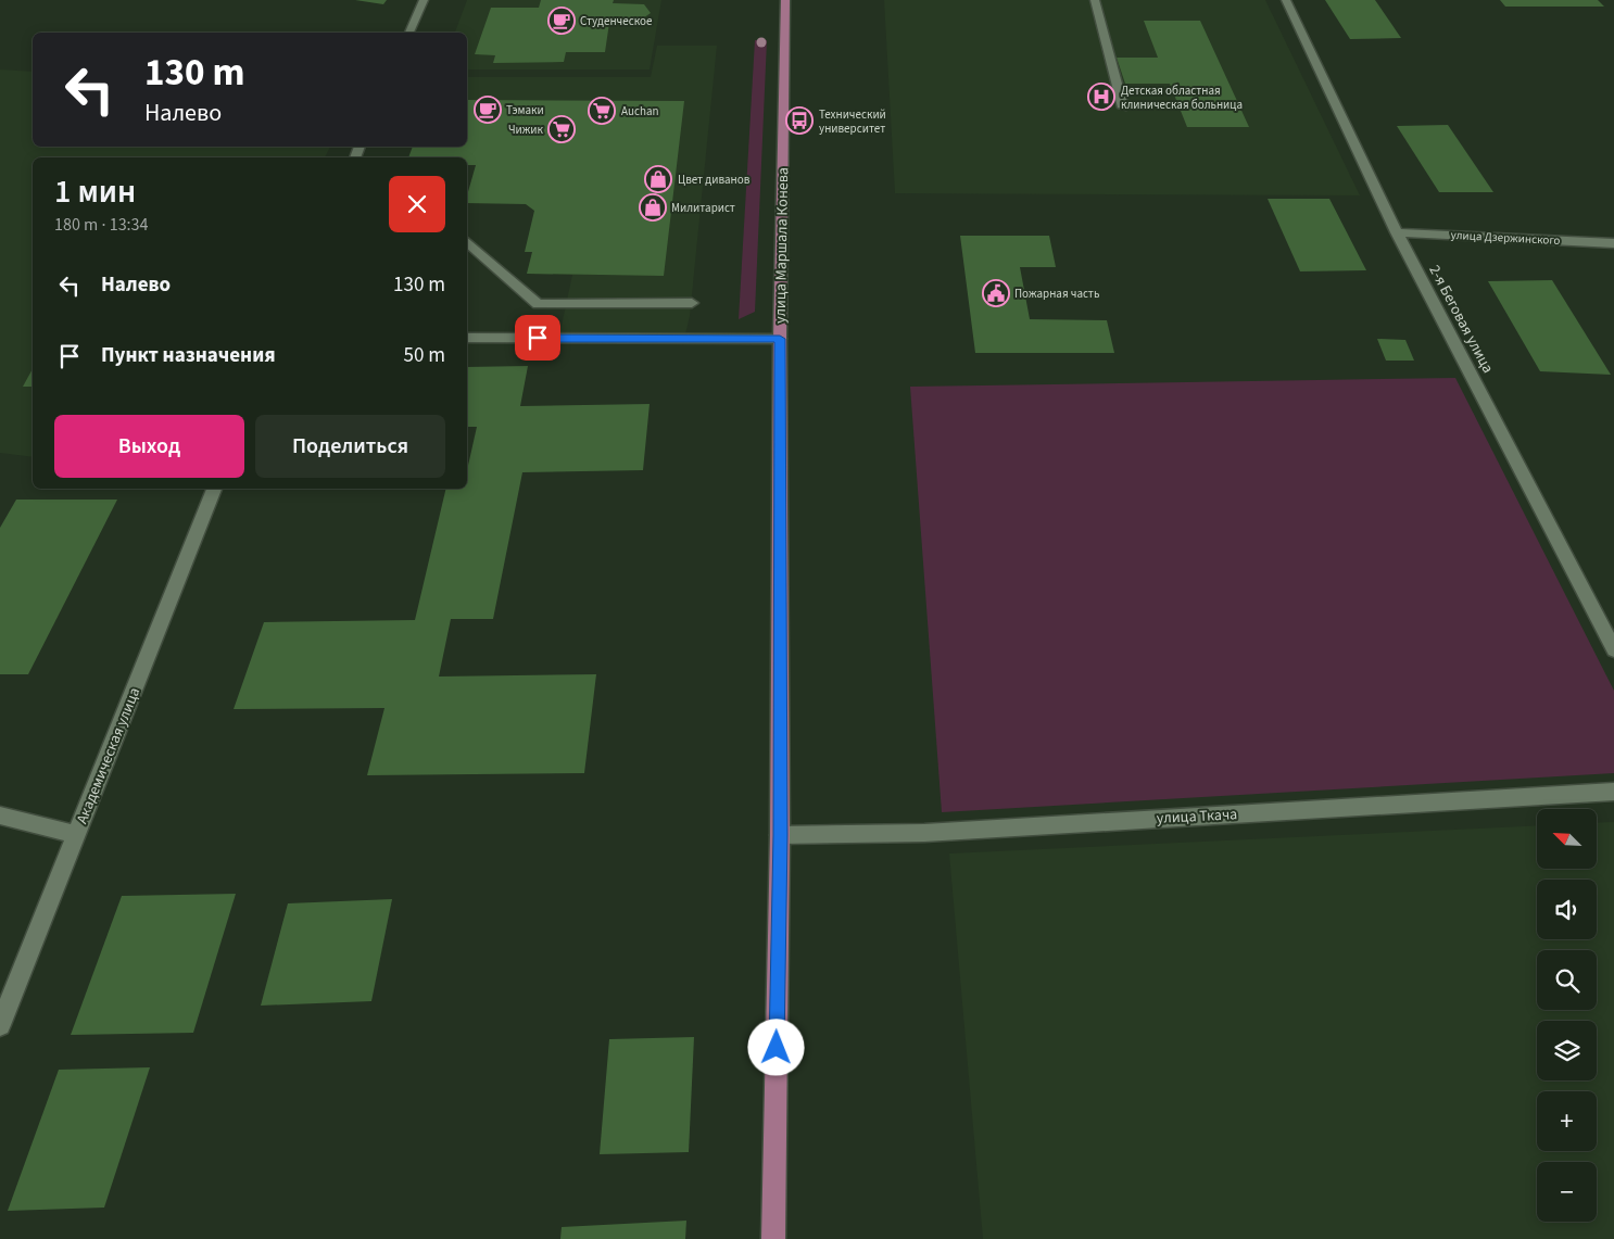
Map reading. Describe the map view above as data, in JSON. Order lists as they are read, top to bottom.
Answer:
{
  "streets": {
    "main road": ["улица Маршала Конева"],
    "street": [
      "улица Дзержинского",
      "2-я Беговая улица",
      "Академическая улица",
      "улица Ткача"
    ]
  },
  "crossings": [
    ["улица Дзержинского", "2-я Беговая улица"],
    ["улица Маршала Конева", "улица Ткача"]
  ],
  "places": {
    "cafe": ["Студенческое", "Тэмаки"],
    "hospital": ["Детская областная клиническая больница"],
    "supermarket": ["Auchan", "Чижик"],
    "bus stop": ["Технический университет"],
    "shop": ["Цвет диванов", "Милитарист"],
    "public building": ["Пожарная часть"]
  },
  "north": "top left",
  "page": {
    "turn": ["130 m", "Налево"],
    "heading": ["1 мин", "180 m · 13:34"],
    "list": [
      {
        "name": "Налево",
        "value": "130 m"
      },
      {
        "name": "Пункт назначения",
        "value": "50 m"
      }
    ],
    "buttons": ["Выход", "Поделиться"],
    "map_buttons": ["+", "−"]
  }
}
